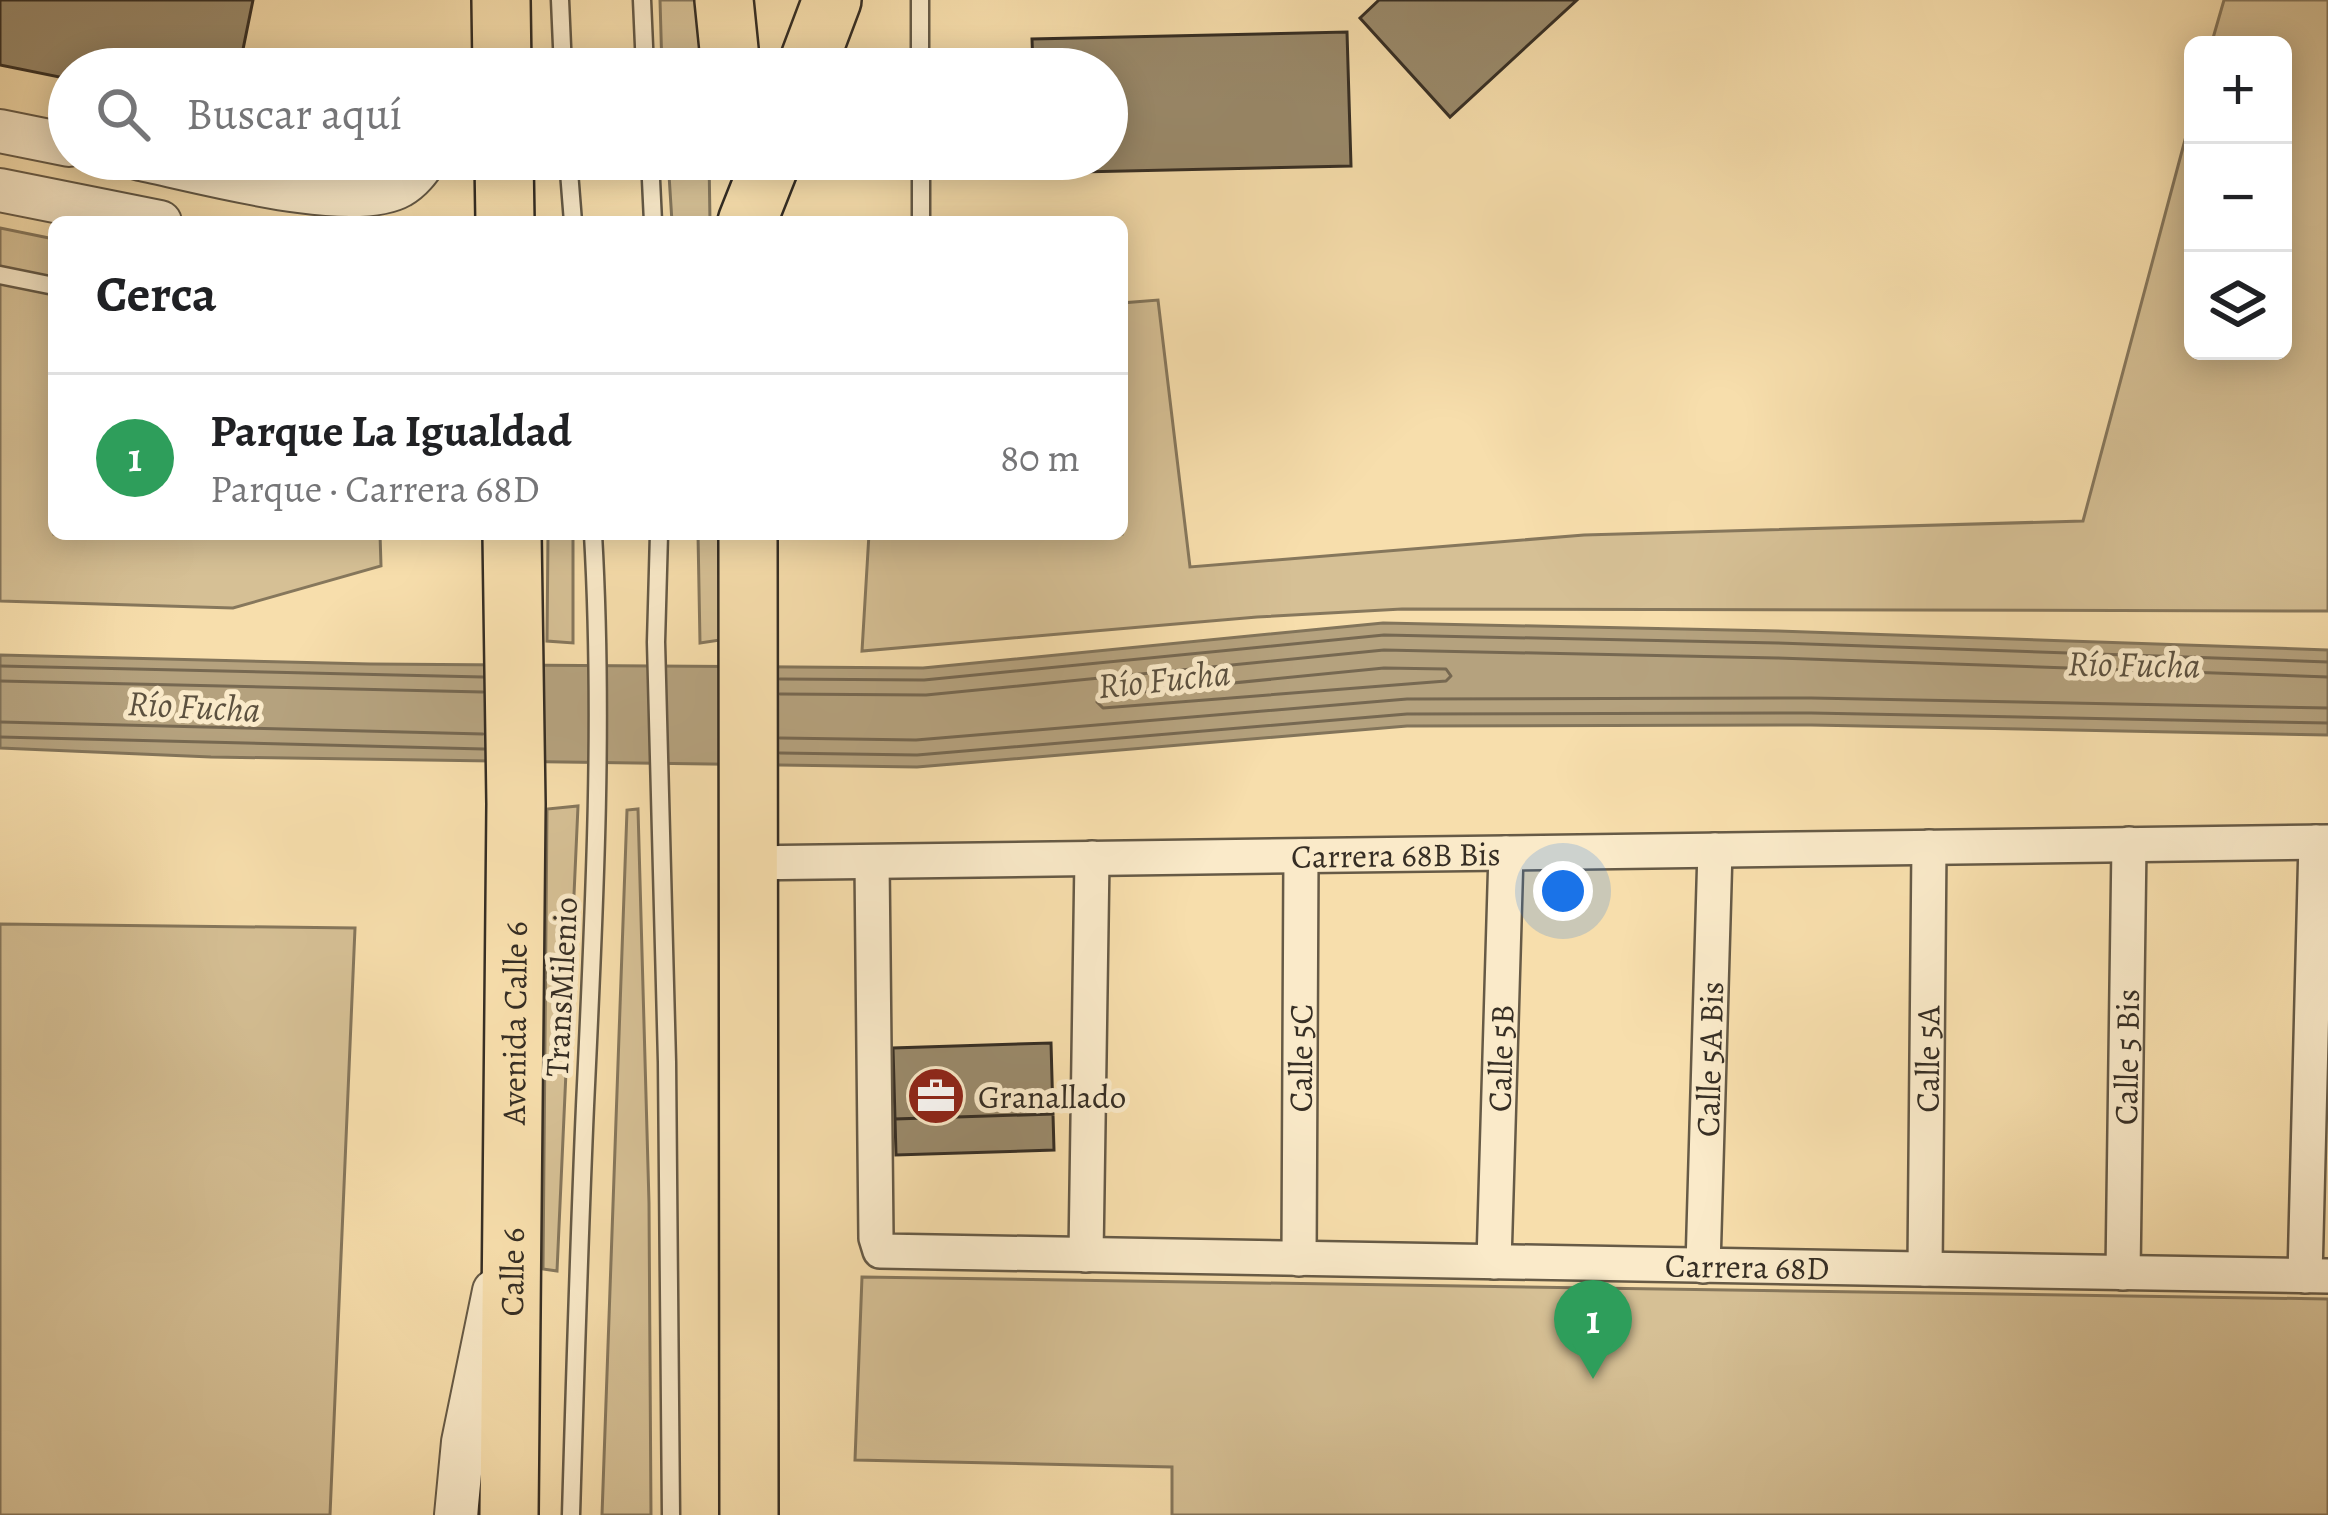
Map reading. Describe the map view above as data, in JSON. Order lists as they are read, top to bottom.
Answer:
{
  "streets": {
    "highway": ["Avenida Calle 6"],
    "street": [
      "Carrera 68B Bis",
      "Calle 5C",
      "Calle 5B",
      "Calle 5A Bis",
      "Calle 5A",
      "Calle 5 Bis",
      "Carrera 68D",
      "Calle 6"
    ],
    "lane": ["TransMilenio"]
  },
  "crossings": [
    ["Carrera 68B Bis", "Calle 5C"],
    ["Carrera 68B Bis", "Calle 5B"],
    ["Carrera 68B Bis", "Calle 5A Bis"],
    ["Carrera 68B Bis", "Calle 5A"],
    ["Carrera 68B Bis", "Calle 5 Bis"],
    ["Carrera 68B Bis", "Carrera 68D"],
    ["Avenida Calle 6", "Calle 6"],
    ["Calle 5C", "Carrera 68D"],
    ["Calle 5B", "Carrera 68D"],
    ["Calle 5A Bis", "Carrera 68D"],
    ["Calle 5A", "Carrera 68D"],
    ["Calle 5 Bis", "Carrera 68D"]
  ],
  "water": ["Río Fucha"],
  "places": {
    "office": ["Granallado"]
  },
  "page": {
    "map_buttons": ["+", "−"],
    "search": "Buscar aquí",
    "heading": "Cerca",
    "list": [
      {
        "mark": "1",
        "name": "Parque La Igualdad",
        "note": "Parque · Carrera 68D",
        "value": "80 m"
      }
    ],
    "pins": "1"
  }
}
